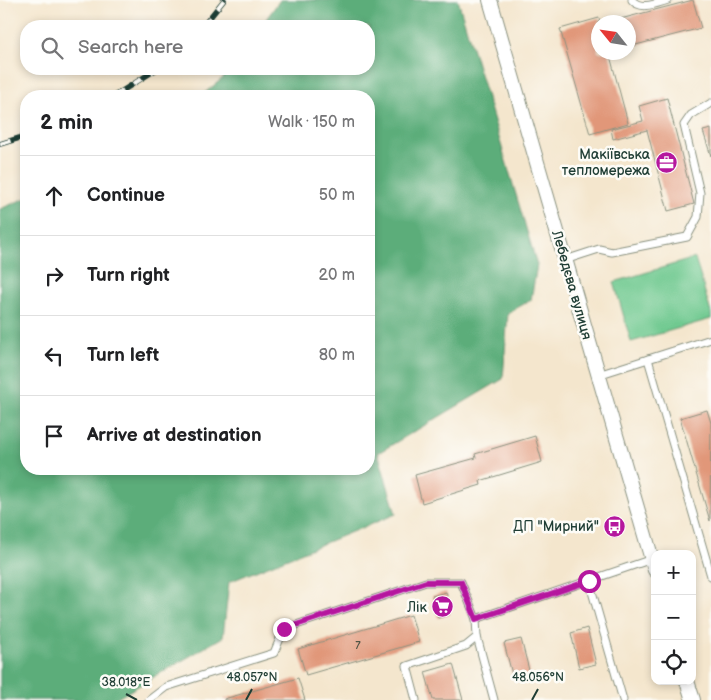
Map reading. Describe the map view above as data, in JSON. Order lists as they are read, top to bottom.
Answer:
{
  "streets": {
    "street": ["Лебедєва вулиця"]
  },
  "places": {
    "office": ["Макіївська тепломережа"],
    "bus stop": ["ДП \"Мирний\""],
    "supermarket": ["Лік"]
  },
  "house_numbers": ["7"],
  "north": "top left",
  "page": {
    "search": "Search here",
    "heading": ["2 min", "Walk · 150 m"],
    "list": [
      ["Continue", "50 m"],
      ["Turn right", "20 m"],
      ["Turn left", "80 m"],
      "Arrive at destination"
    ],
    "map_buttons": ["+", "−"]
  },
  "coordinates": ["48.057°N", "48.056°N", "38.018°E"]
}
